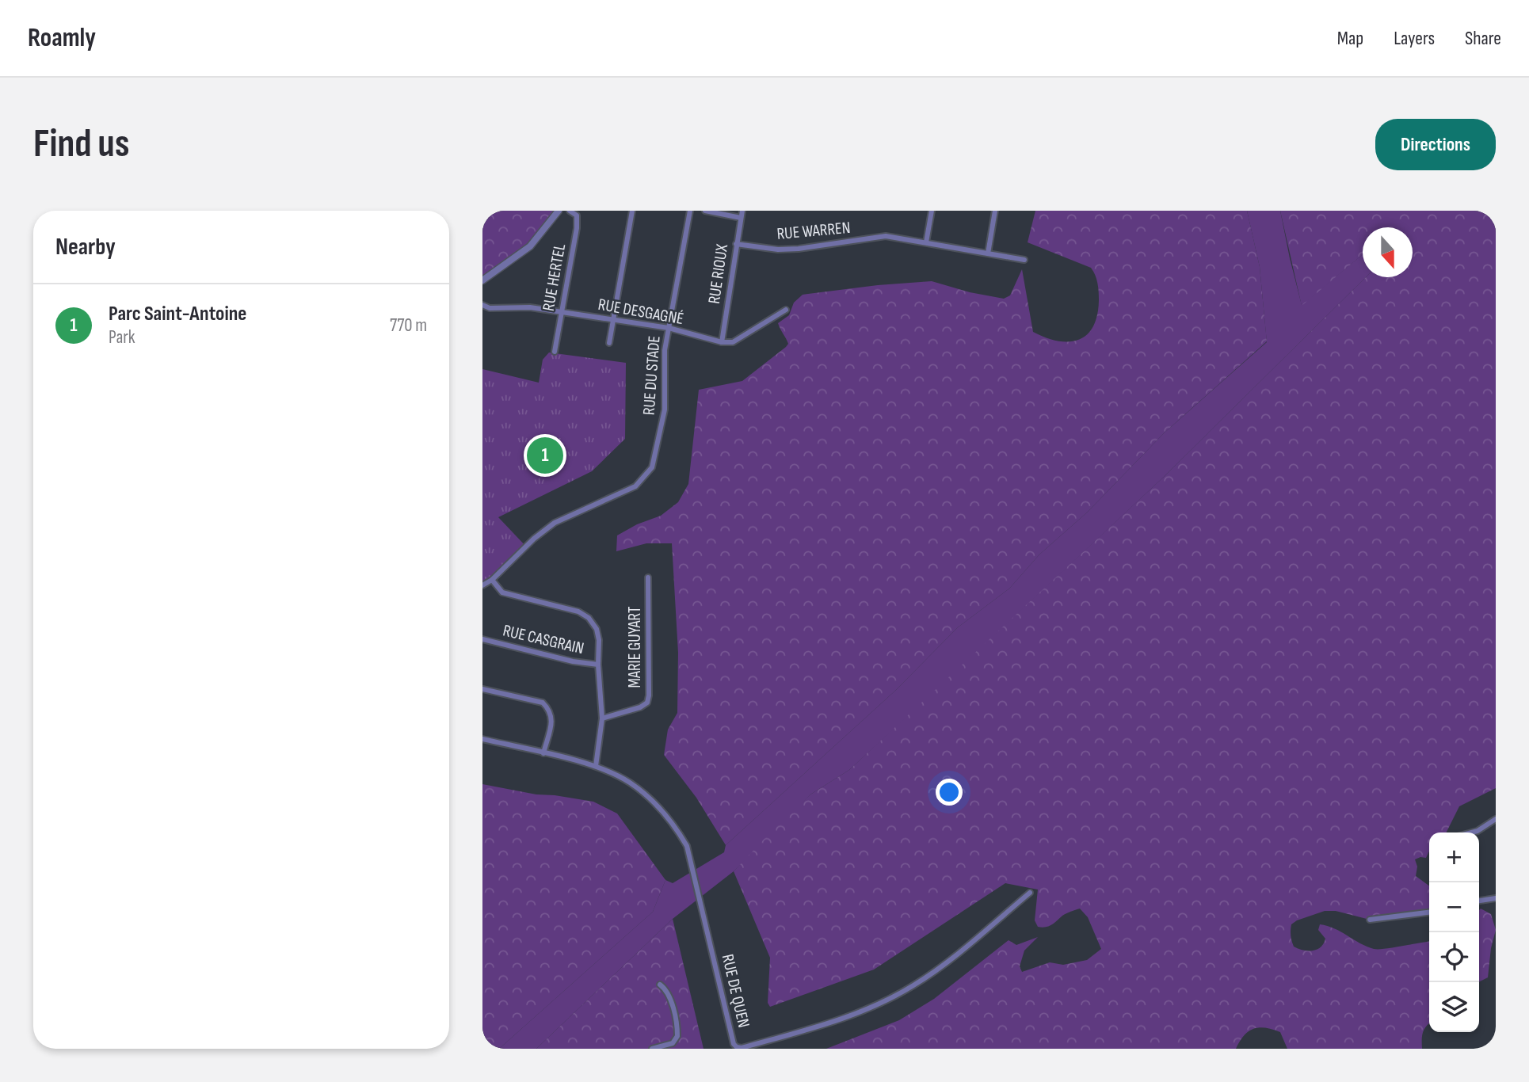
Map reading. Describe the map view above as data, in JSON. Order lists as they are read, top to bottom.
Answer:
{
  "streets": {
    "street": [
      "RUE WARREN",
      "RUE RIOUX",
      "RUE HERTEL",
      "RUE DESGAGNÉ",
      "RUE DU STADE",
      "RUE CASGRAIN",
      "MARIE GUYART",
      "RUE DE QUEN"
    ]
  },
  "crossings": [
    ["RUE WARREN", "RUE RIOUX"],
    ["RUE RIOUX", "RUE DESGAGNÉ"],
    ["RUE HERTEL", "RUE DESGAGNÉ"],
    ["RUE DESGAGNÉ", "RUE DU STADE"]
  ],
  "north": "bottom",
  "page": {
    "header": "Roamly",
    "nav": ["Map", "Layers", "Share"],
    "buttons": "Directions",
    "title": "Find us",
    "heading": "Nearby",
    "list": [
      {
        "mark": "1",
        "name": "Parc Saint-Antoine",
        "note": "Park",
        "value": "770 m"
      }
    ],
    "pins": "1",
    "map_buttons": ["+", "−"]
  }
}
